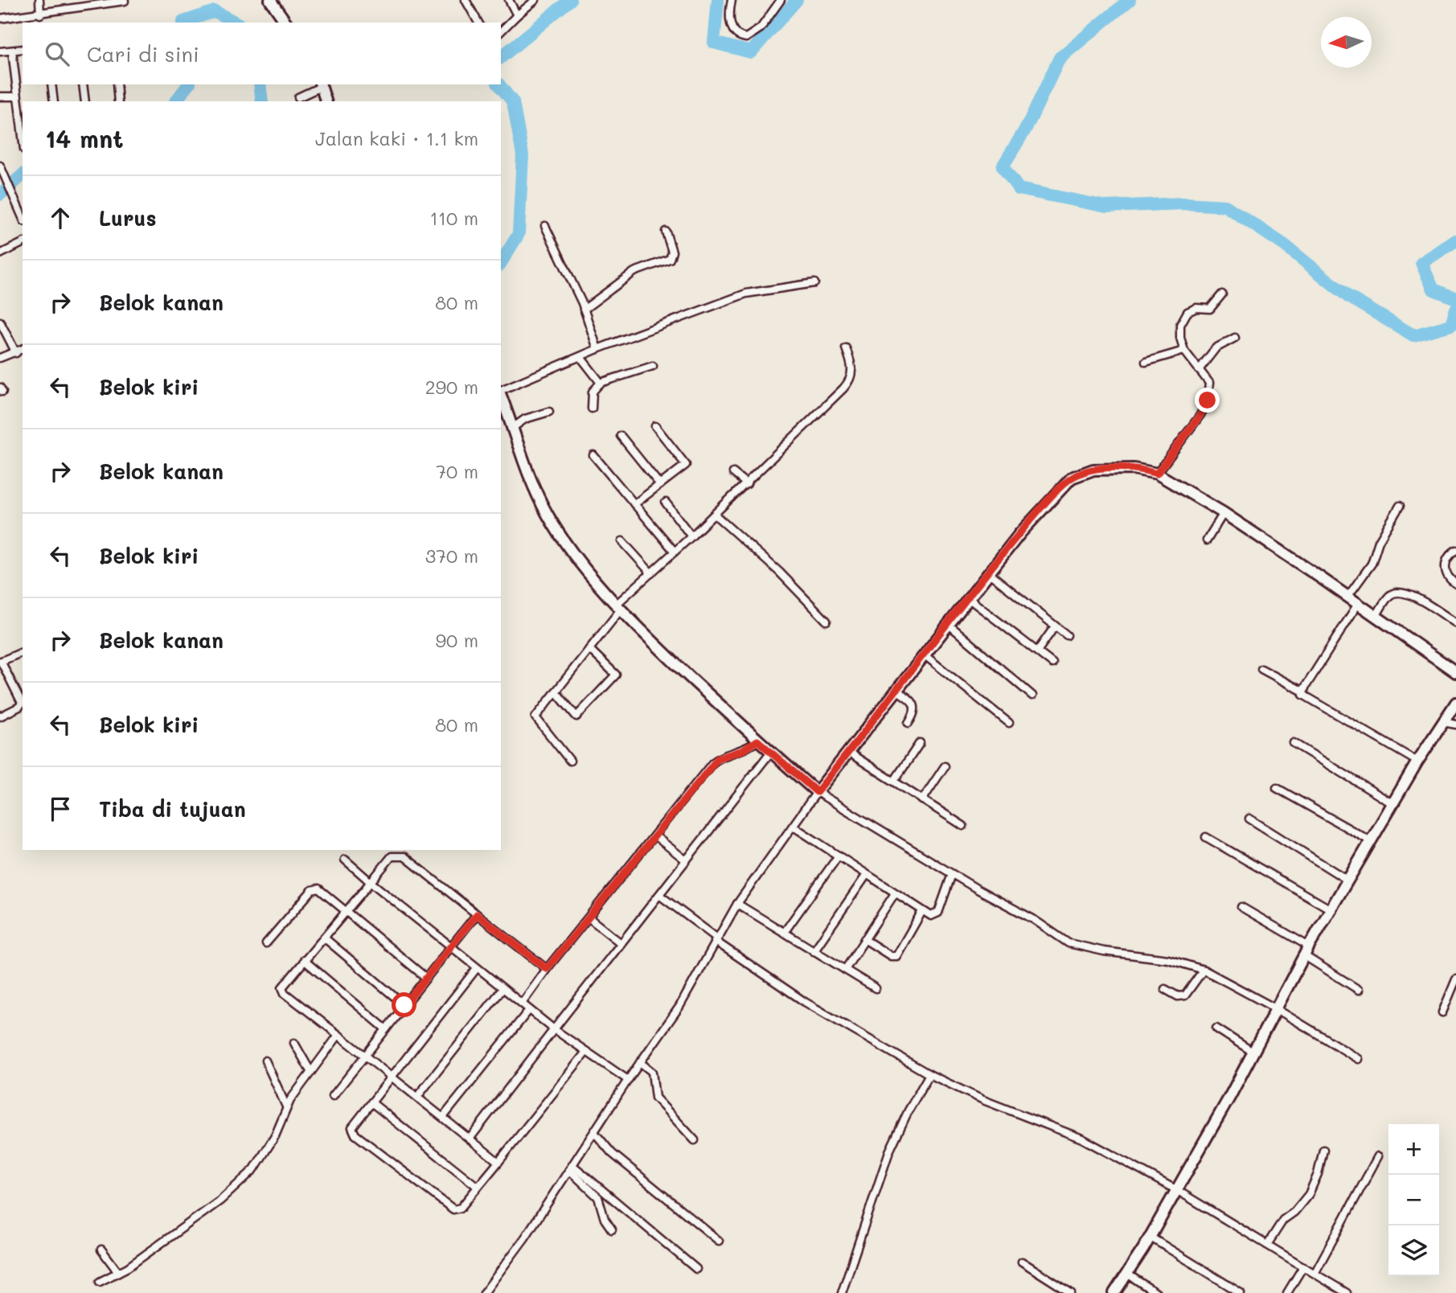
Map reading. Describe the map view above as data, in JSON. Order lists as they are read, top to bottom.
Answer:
{
  "north": "left",
  "page": {
    "search": "Cari di sini",
    "heading": ["14 mnt", "Jalan kaki · 1.1 km"],
    "list": [
      ["Lurus", "110 m"],
      ["Belok kanan", "80 m"],
      ["Belok kiri", "290 m"],
      ["Belok kanan", "70 m"],
      ["Belok kiri", "370 m"],
      ["Belok kanan", "90 m"],
      ["Belok kiri", "80 m"],
      "Tiba di tujuan"
    ],
    "map_buttons": ["+", "−"]
  }
}
